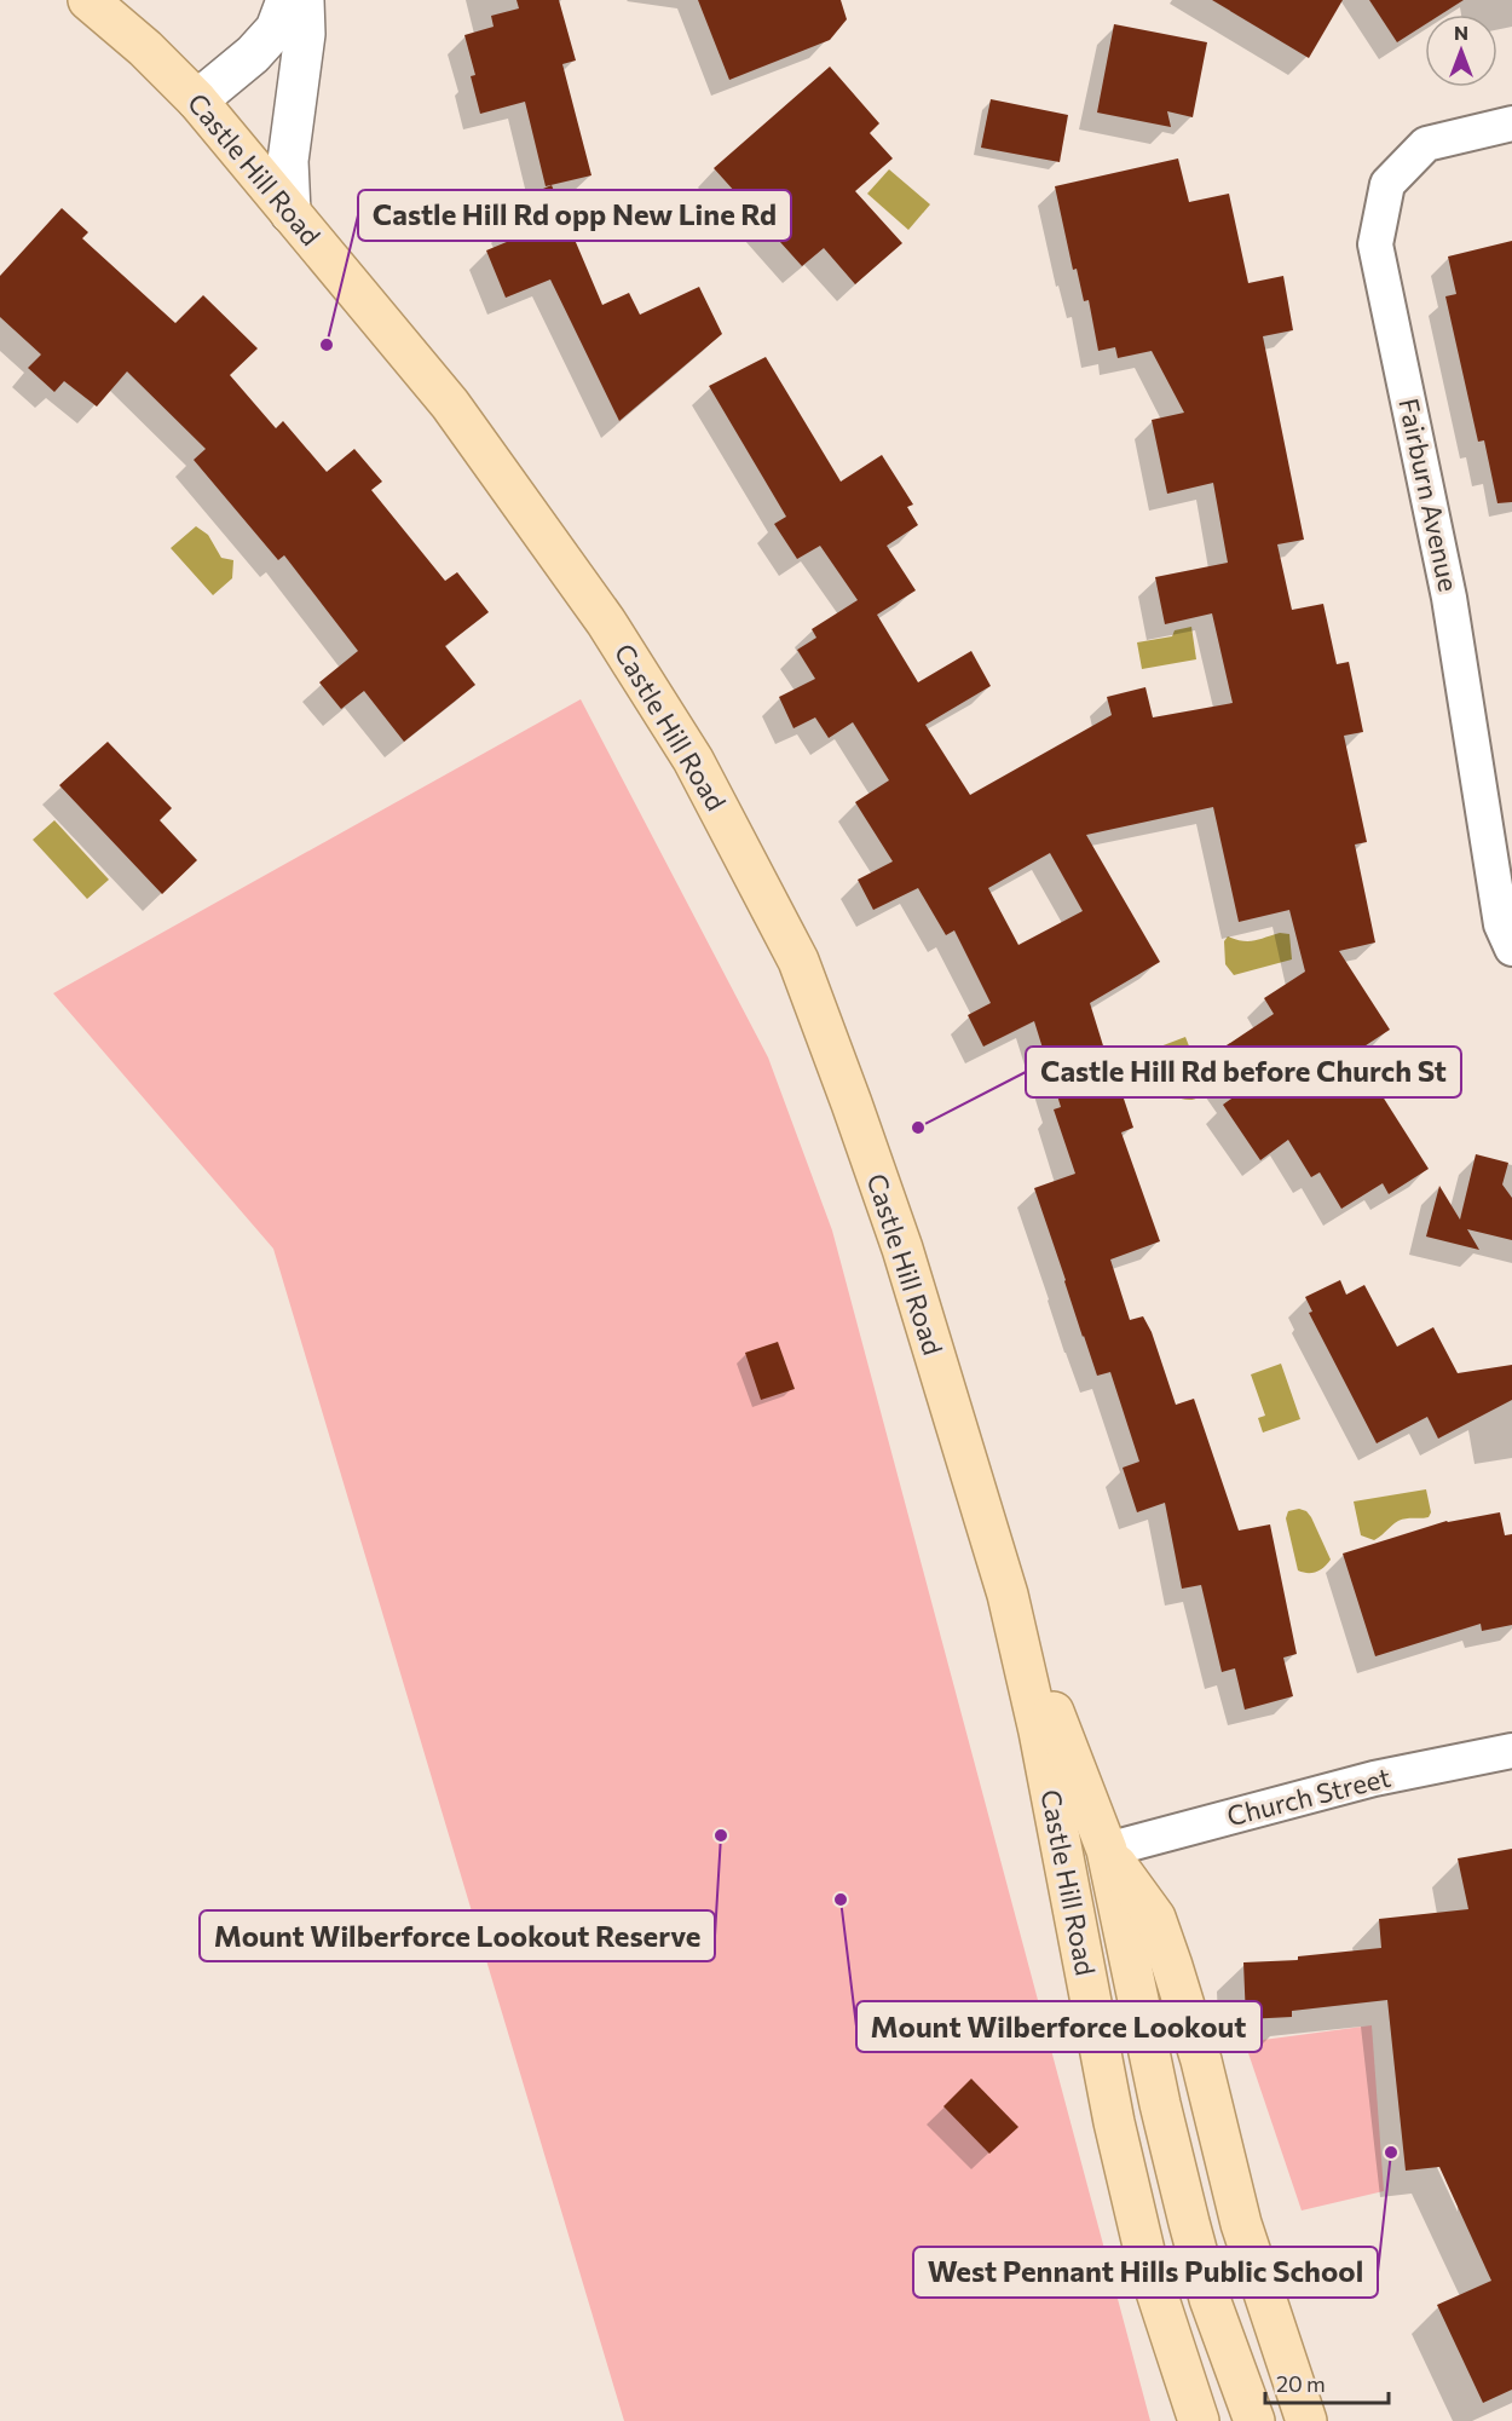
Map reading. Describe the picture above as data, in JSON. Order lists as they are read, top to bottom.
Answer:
{
  "streets": {
    "main road": ["Castle Hill Road"],
    "street": ["Fairburn Avenue", "Church Street"]
  },
  "crossings": [
    ["Castle Hill Road", "Church Street"]
  ],
  "places": [
    "Castle Hill Rd opp New Line Rd",
    "Castle Hill Rd before Church St",
    "Mount Wilberforce Lookout Reserve",
    "Mount Wilberforce Lookout",
    "West Pennant Hills Public School"
  ],
  "scale_bar": "20 m",
  "north": "top"
}
